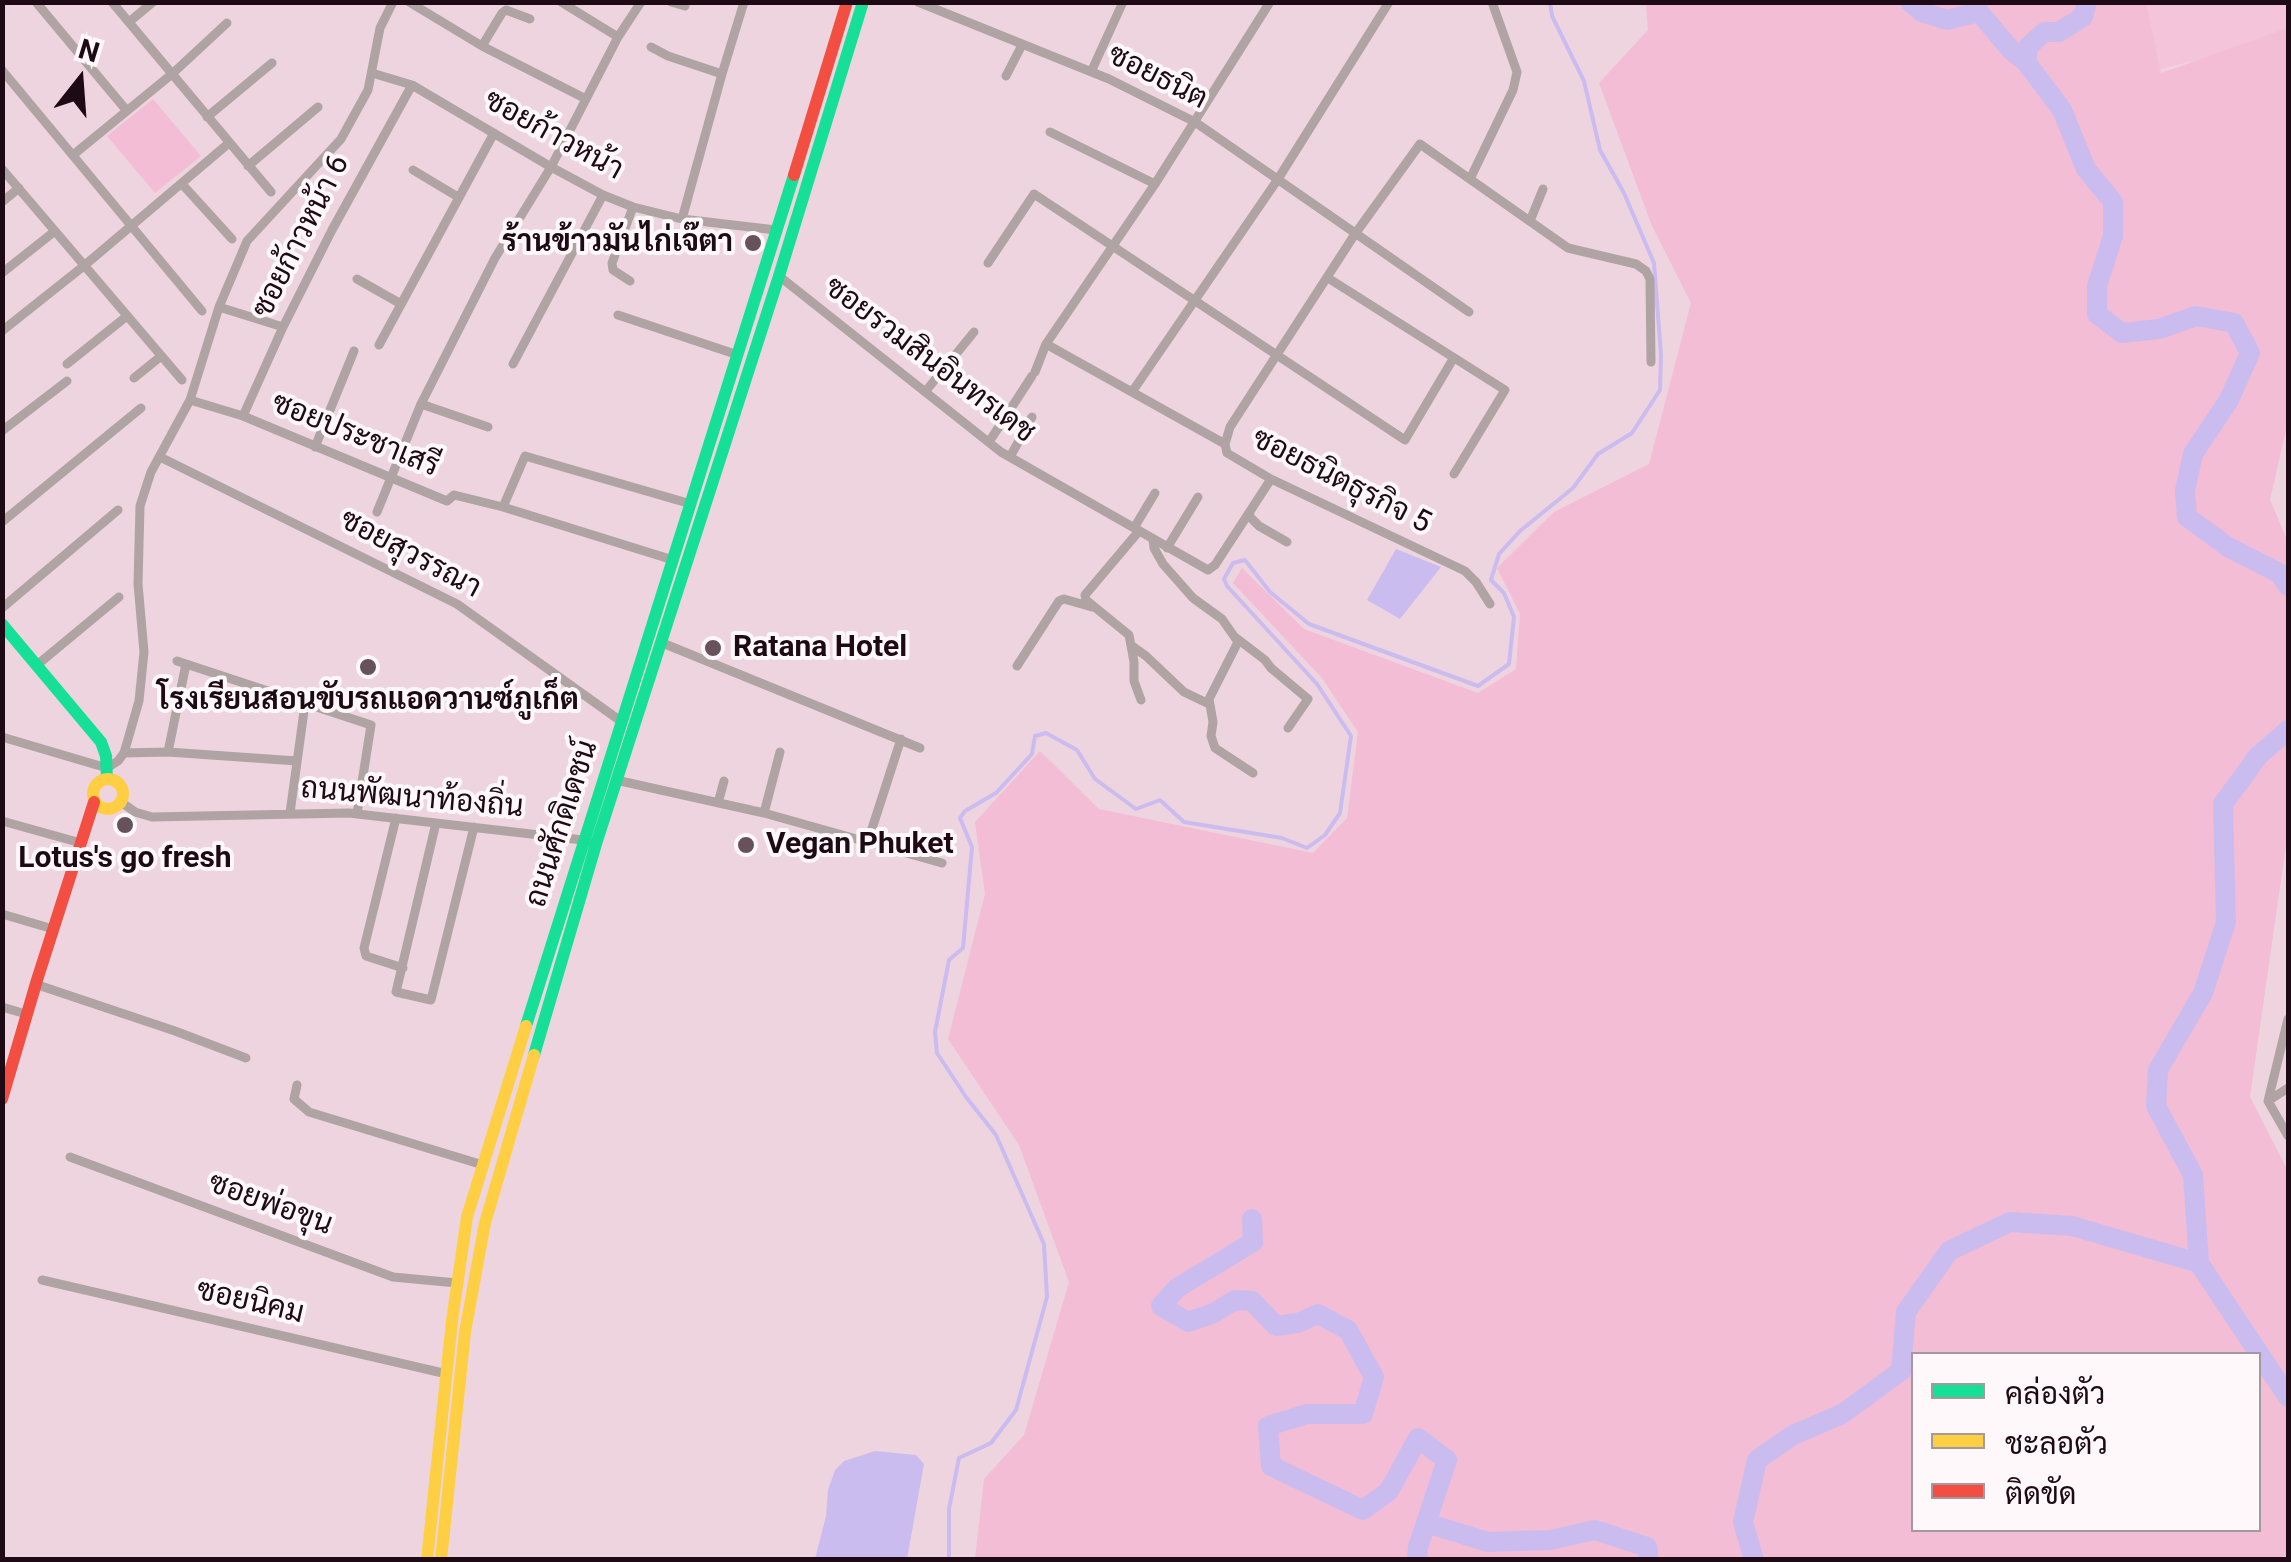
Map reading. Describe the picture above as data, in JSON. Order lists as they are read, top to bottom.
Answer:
{
  "streets": {
    "main road": ["ถนนศักดิเดชน์"],
    "street": [
      "ซอยธนิต",
      "ซอยก้าวหน้า",
      "ซอยก้าวหน้า 6",
      "ซอยรวมสินอินทรเดช",
      "ซอยประชาเสรี",
      "ซอยธนิตธุรกิจ 5",
      "ซอยสุวรรณา",
      "ถนนพัฒนาท้องถิ่น",
      "ซอยพ่อขุน",
      "ซอยนิคม"
    ]
  },
  "crossings": [
    ["ซอยธนิต", "ซอยธนิตธุรกิจ 5"],
    ["ซอยก้าวหน้า", "ซอยก้าวหน้า 6"],
    ["ซอยก้าวหน้า", "ถนนศักดิเดชน์"],
    ["ซอยก้าวหน้า 6", "ซอยประชาเสรี"],
    ["ซอยรวมสินอินทรเดช", "ถนนศักดิเดชน์"],
    ["ซอยประชาเสรี", "ถนนศักดิเดชน์"],
    ["ซอยสุวรรณา", "ถนนศักดิเดชน์"],
    ["ถนนพัฒนาท้องถิ่น", "ถนนศักดิเดชน์"],
    ["ถนนศักดิเดชน์", "ซอยพ่อขุน"],
    ["ถนนศักดิเดชน์", "ซอยนิคม"]
  ],
  "places": [
    "ร้านข้าวมันไก่เจ๊ตา",
    "Ratana Hotel",
    "โรงเรียนสอนขับรถแอดวานซ์ภูเก็ต",
    "Lotus's go fresh",
    "Vegan Phuket"
  ],
  "legend": ["คล่องตัว", "ชะลอตัว", "ติดขัด"],
  "north": "top"
}
